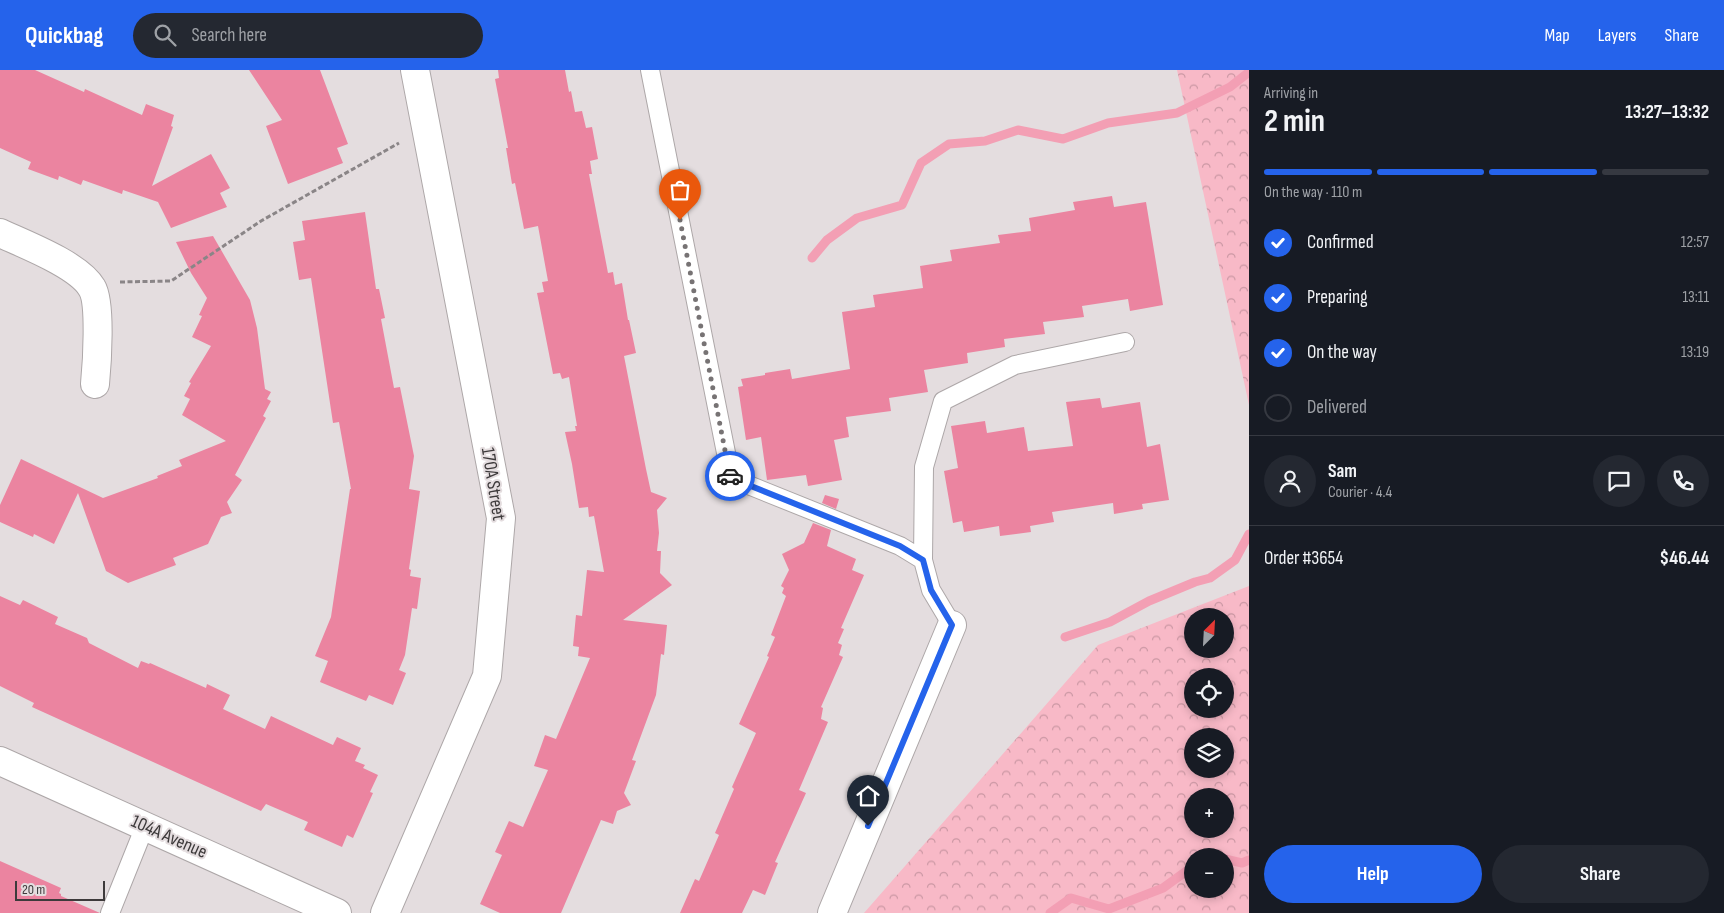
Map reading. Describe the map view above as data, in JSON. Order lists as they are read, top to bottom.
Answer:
{
  "streets": {
    "street": ["170A Street", "104A Avenue"]
  },
  "scale_bar": "20 m",
  "north": "top right",
  "page": {
    "header": "Quickbag",
    "search": "Search here",
    "nav": ["Map", "Layers", "Share"],
    "heading": ["2 min", "Arriving in", "13:27–13:32"],
    "panel": [
      "Sam",
      "Courier · 4.4",
      "Order #3654",
      "$46.44"
    ],
    "bar": "On the way · 110 m",
    "list": [
      ["Confirmed", "12:57"],
      ["Preparing", "13:11"],
      ["On the way", "13:19"],
      "Delivered"
    ],
    "map_buttons": ["+", "−"],
    "buttons": ["Help", "Share"],
    "scale": "20 m"
  }
}
